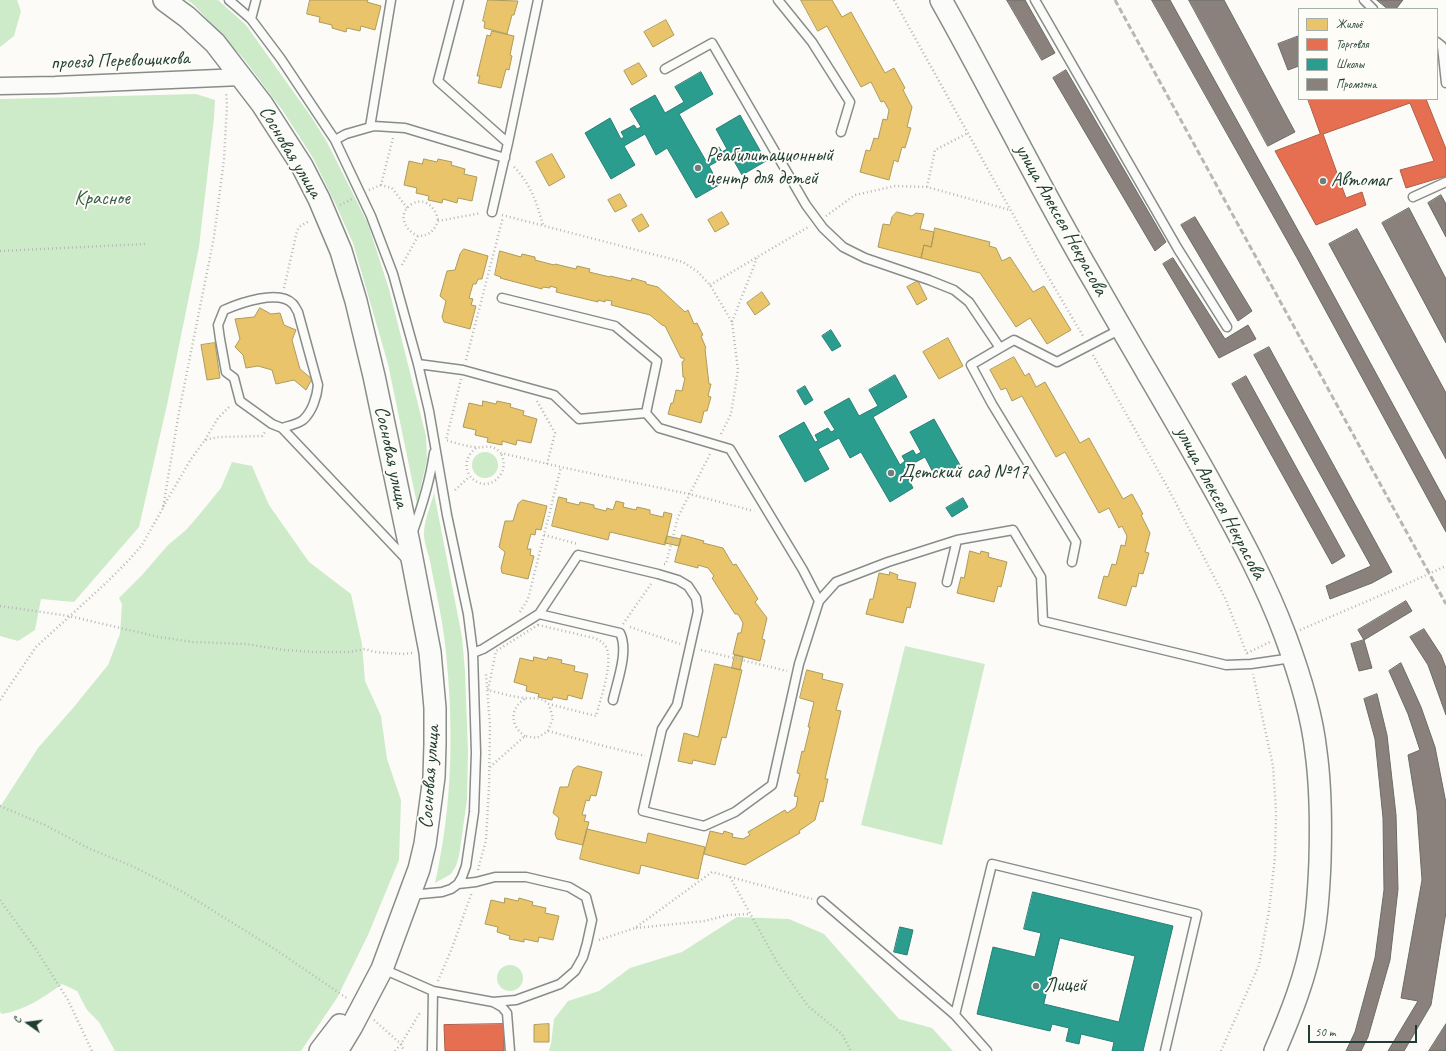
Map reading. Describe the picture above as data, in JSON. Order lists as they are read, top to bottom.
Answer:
{
  "streets": {
    "street": ["проезд Перевощикова", "Сосновая улица", "улица Алексея Некрасова"]
  },
  "crossings": [
    ["проезд Перевощикова", "Сосновая улица"]
  ],
  "parks": ["Красное"],
  "places": [
    "Реабилитационный центр для детей",
    "Автомаг",
    "Детский сад №17",
    "Лицей"
  ],
  "legend": [
    "Жильё",
    "Торговля",
    "Школы",
    "Промзона"
  ],
  "scale_bar": "50 m",
  "north": "left"
}
